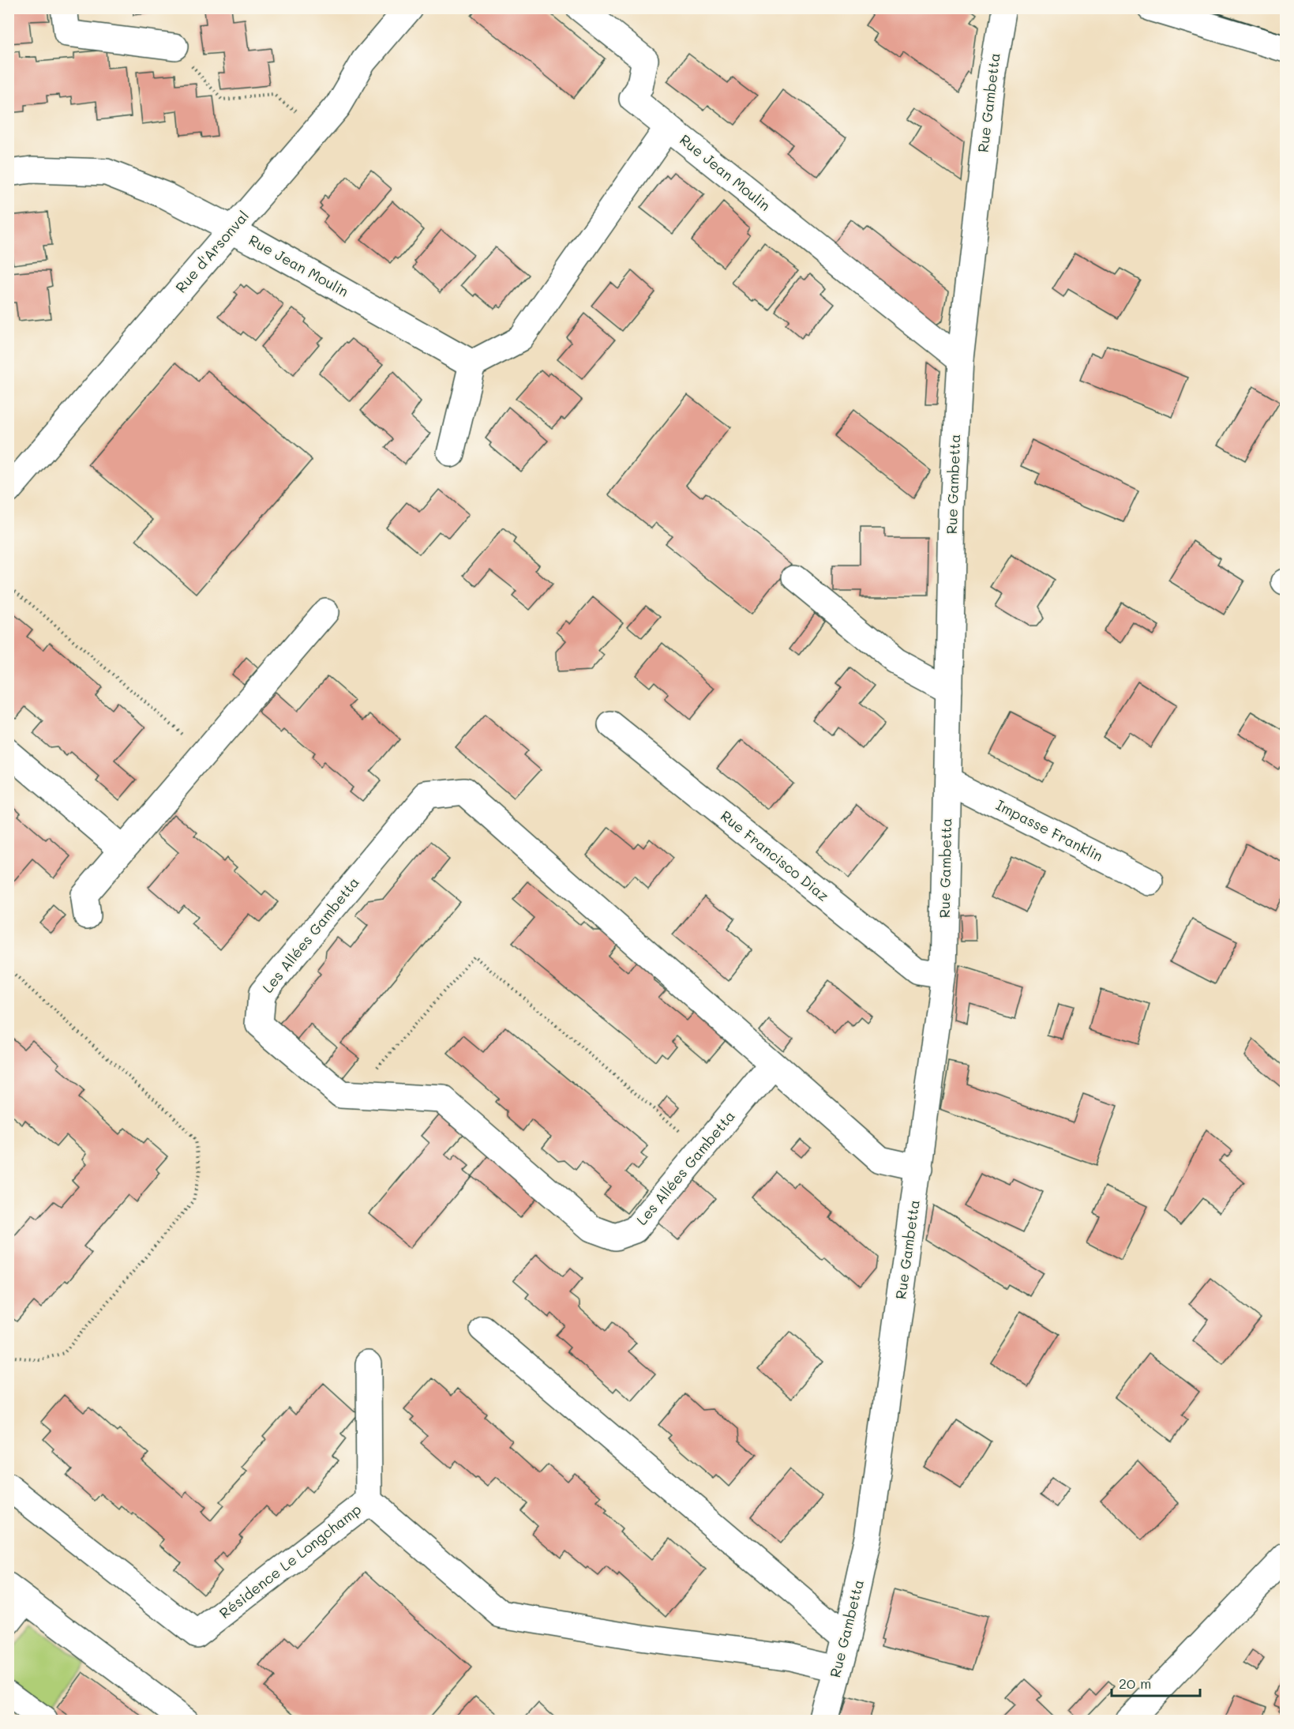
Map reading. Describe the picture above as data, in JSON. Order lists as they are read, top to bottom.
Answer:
{
  "streets": {
    "street": [
      "Rue Gambetta",
      "Rue Jean Moulin",
      "Rue d'Arsonval",
      "Impasse Franklin",
      "Rue Francisco Diaz",
      "Les Allées Gambetta",
      "Résidence Le Longchamp"
    ]
  },
  "crossings": [
    ["Rue Gambetta", "Rue Jean Moulin"],
    ["Rue Gambetta", "Impasse Franklin"],
    ["Rue Gambetta", "Rue Francisco Diaz"],
    ["Rue Gambetta", "Les Allées Gambetta"],
    ["Rue Gambetta", "Résidence Le Longchamp"],
    ["Rue Jean Moulin", "Rue d'Arsonval"]
  ],
  "scale_bar": "20 m"
}
